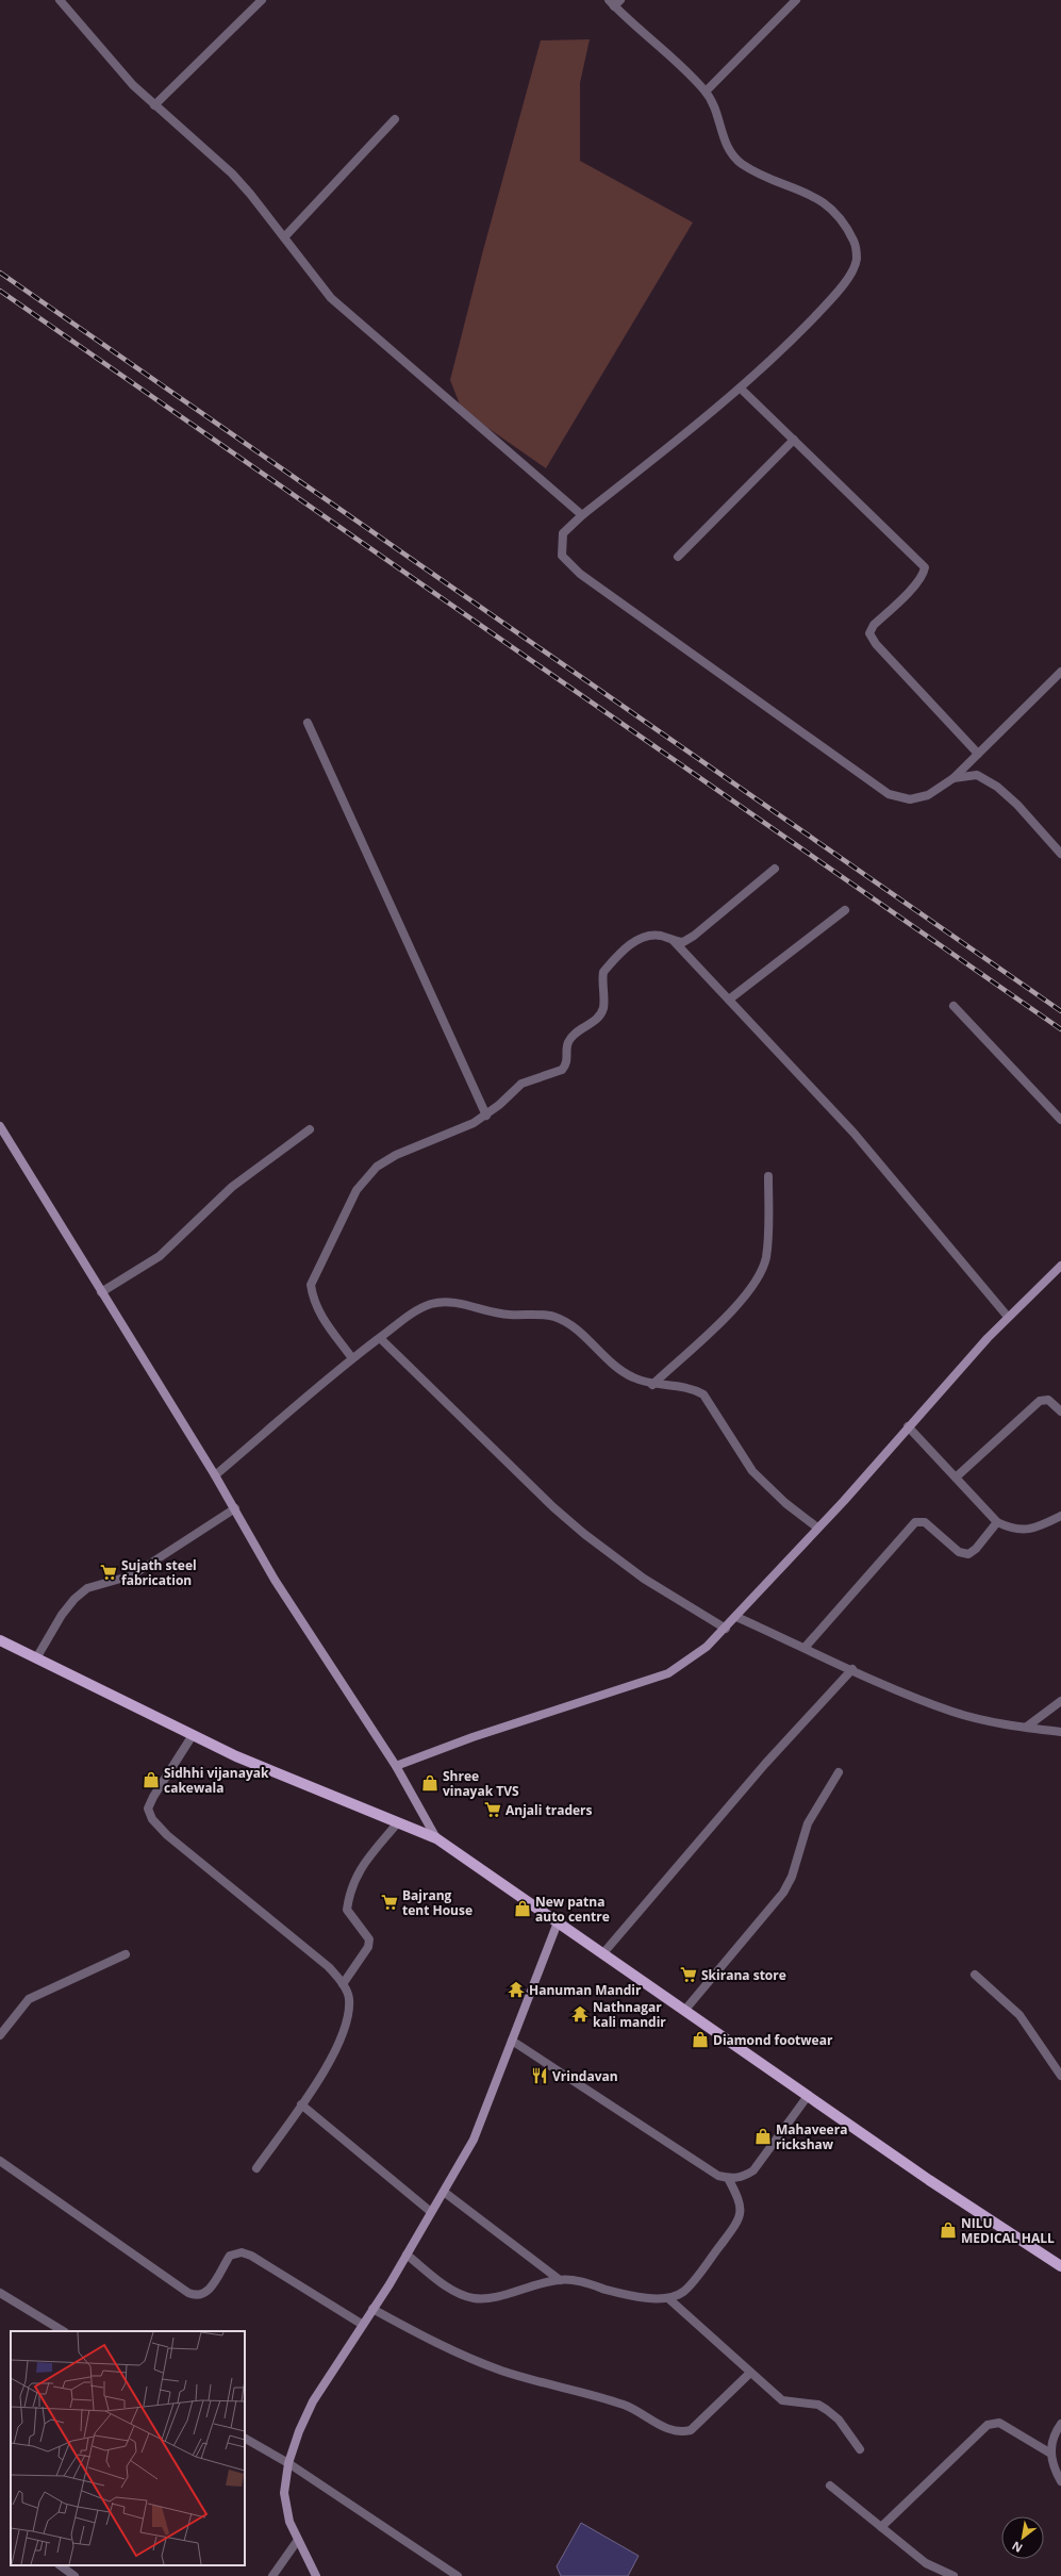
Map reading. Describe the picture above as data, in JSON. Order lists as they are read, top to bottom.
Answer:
{
  "places": {
    "supermarket": [
      "Sujath steel fabrication",
      "Anjali traders",
      "Bajrang tent House",
      "Skirana store"
    ],
    "shop": [
      "Sidhhi vijanayak cakewala",
      "Shree vinayak TVS",
      "New patna auto centre",
      "Diamond footwear",
      "Mahaveera rickshaw",
      "NILU MEDICAL HALL"
    ],
    "temple": ["Hanuman Mandir", "Nathnagar kali mandir"],
    "restaurant": ["Vrindavan"]
  },
  "north": "bottom left"
}
